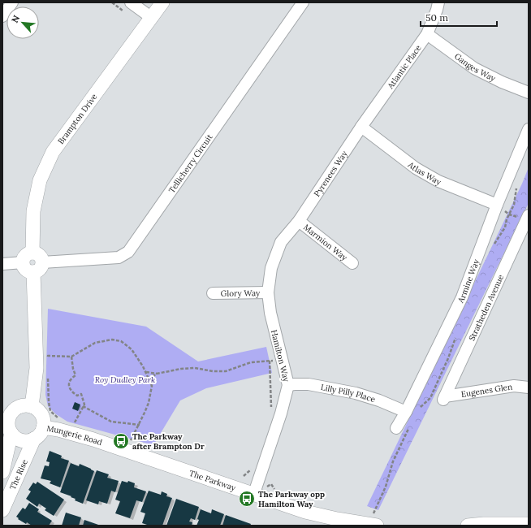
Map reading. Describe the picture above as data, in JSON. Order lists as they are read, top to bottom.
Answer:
{
  "streets": {
    "street": [
      "Atlantic Place",
      "Ganges Way",
      "Brampton Drive",
      "Tellicherry Circuit",
      "Atlas Way",
      "Pyrenees Way",
      "Marmion Way",
      "Armine Way",
      "Glory Way",
      "Stratheden Avenue",
      "Hamilton Way",
      "Eugenes Glen",
      "Lilly Pilly Place",
      "Mungerie Road",
      "The Rise",
      "The Parkway"
    ]
  },
  "crossings": [
    ["Atlantic Place", "Ganges Way"],
    ["Atlantic Place", "Atlas Way"],
    ["Atlantic Place", "Pyrenees Way"],
    ["Brampton Drive", "Tellicherry Circuit"],
    ["Atlas Way", "Pyrenees Way"],
    ["Atlas Way", "Armine Way"],
    ["Pyrenees Way", "Marmion Way"],
    ["Pyrenees Way", "Hamilton Way"],
    ["Marmion Way", "Hamilton Way"],
    ["Armine Way", "Lilly Pilly Place"],
    ["Glory Way", "Hamilton Way"],
    ["Stratheden Avenue", "Eugenes Glen"],
    ["Hamilton Way", "Lilly Pilly Place"],
    ["Hamilton Way", "The Parkway"],
    ["Mungerie Road", "The Rise"],
    ["Mungerie Road", "The Parkway"]
  ],
  "parks": ["Roy Dudley Park"],
  "places": {
    "bus stop": ["The Parkway after Brampton Dr", "The Parkway opp Hamilton Way"]
  },
  "scale_bar": "50 m",
  "north": "top left"
}
